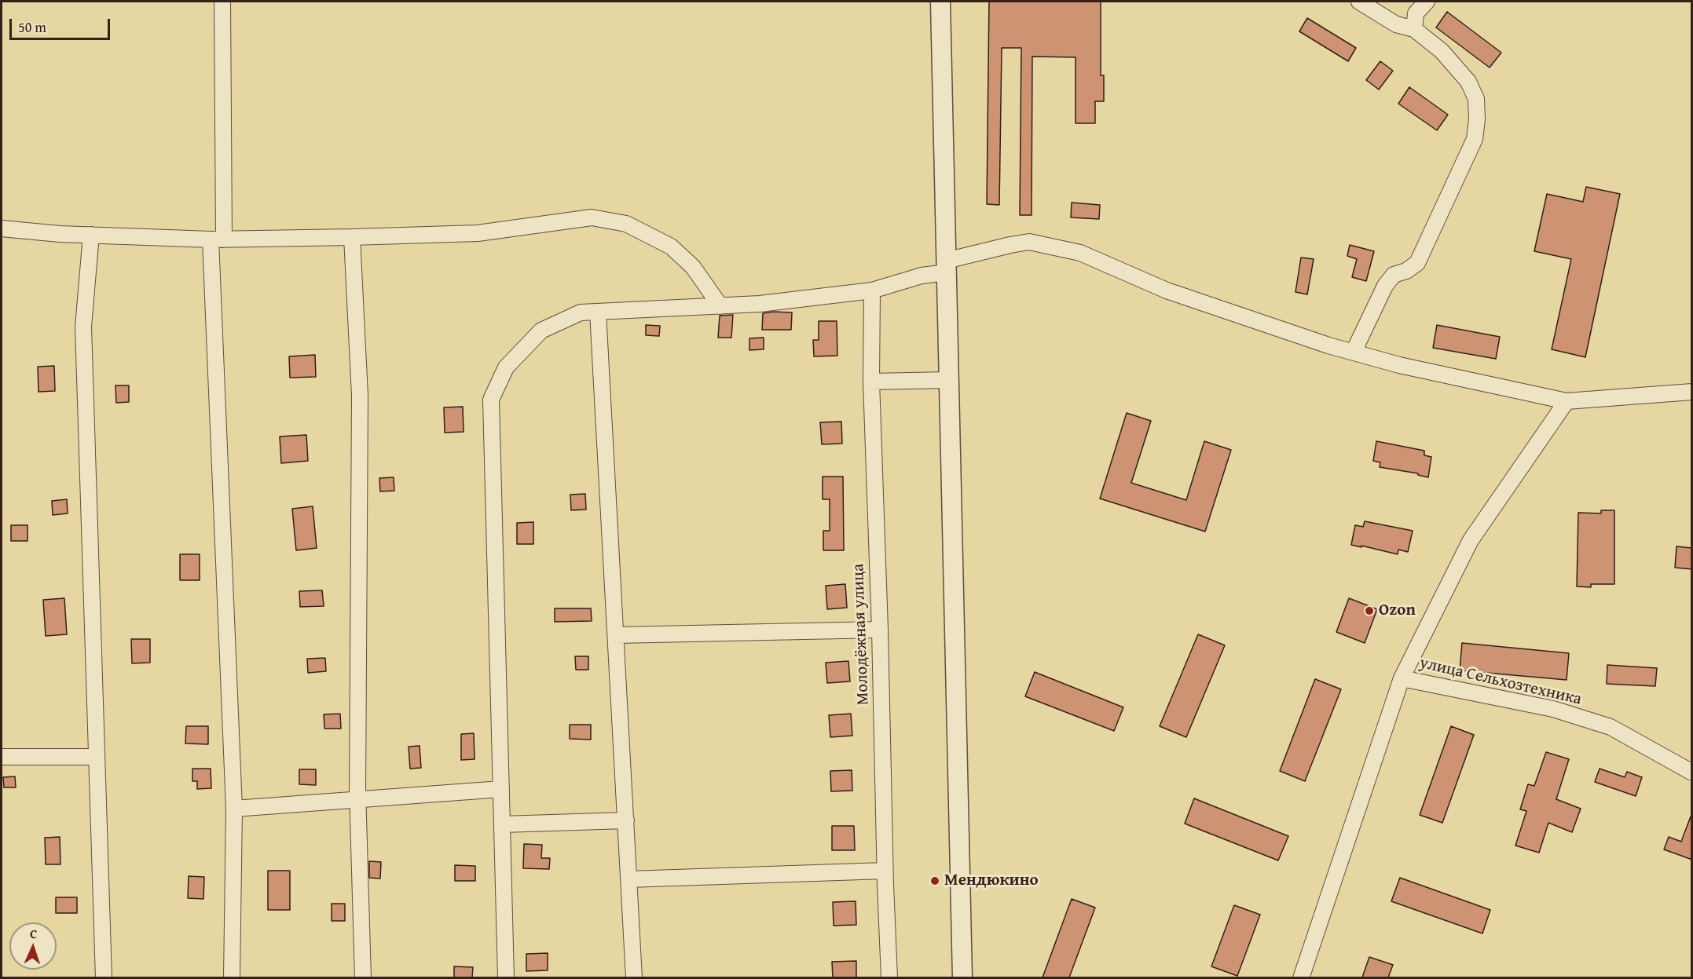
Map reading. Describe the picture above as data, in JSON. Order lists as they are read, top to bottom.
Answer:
{
  "streets": {
    "street": ["Молодёжная улица", "улица Сельхозтехника"]
  },
  "places": ["Ozon", "Мендюкино"],
  "scale_bar": "50 m",
  "north": "top"
}
